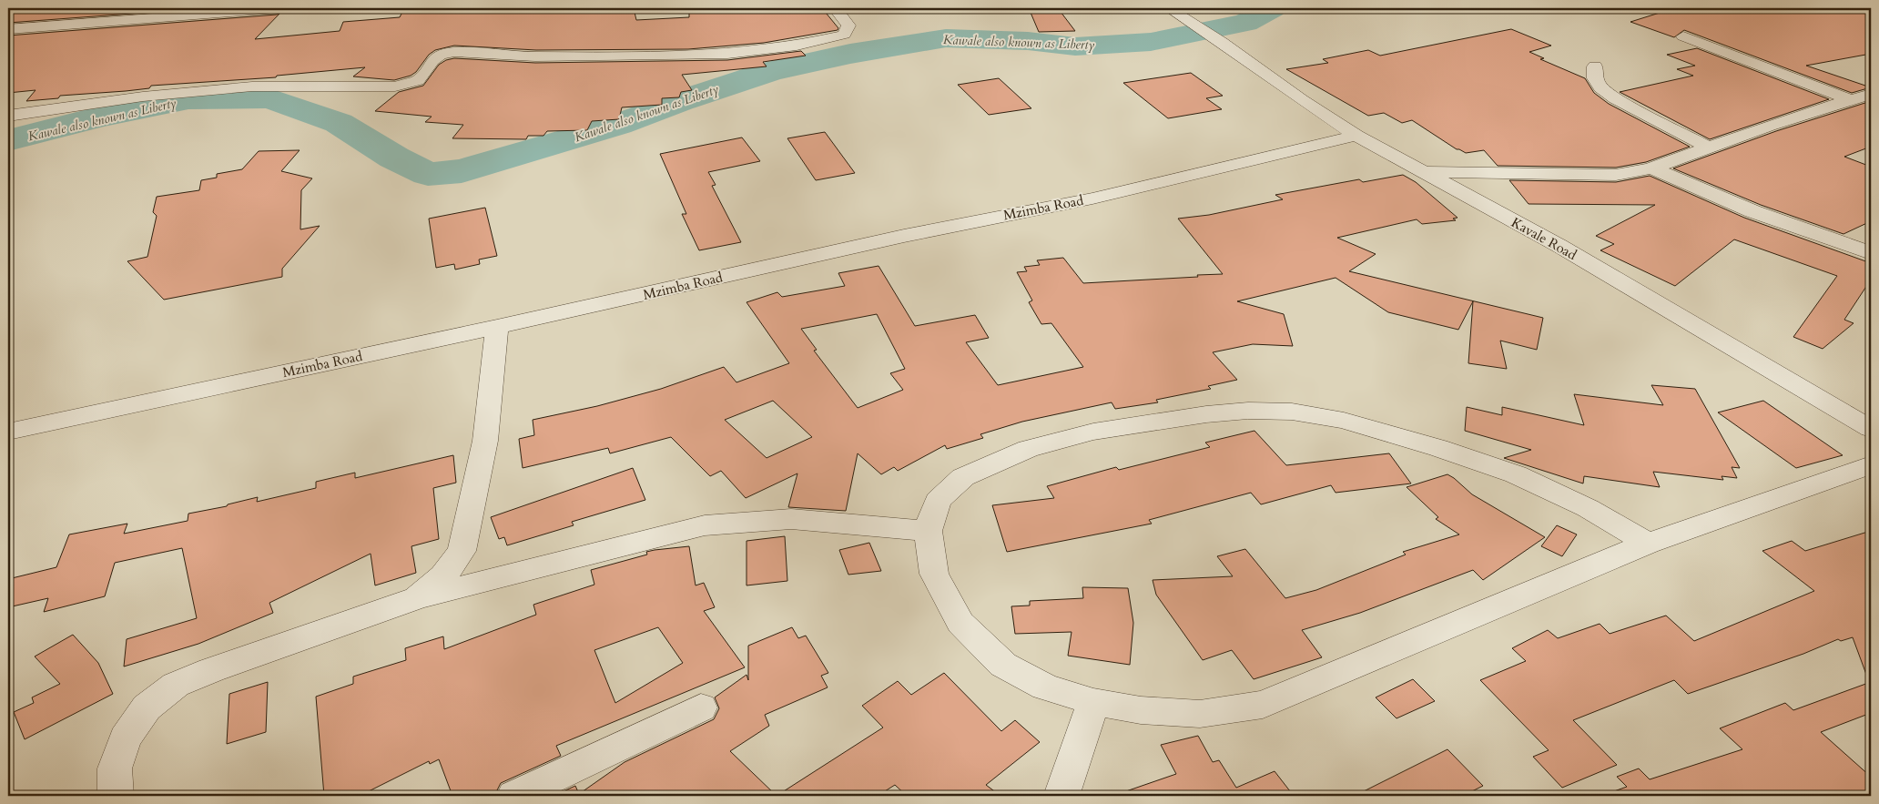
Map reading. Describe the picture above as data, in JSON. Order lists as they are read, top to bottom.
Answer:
{
  "streets": {
    "street": ["Mzimba Road", "Kavale Road"]
  },
  "crossings": [
    ["Mzimba Road", "Kavale Road"]
  ],
  "water": ["Kawale also known as Liberty"]
}
